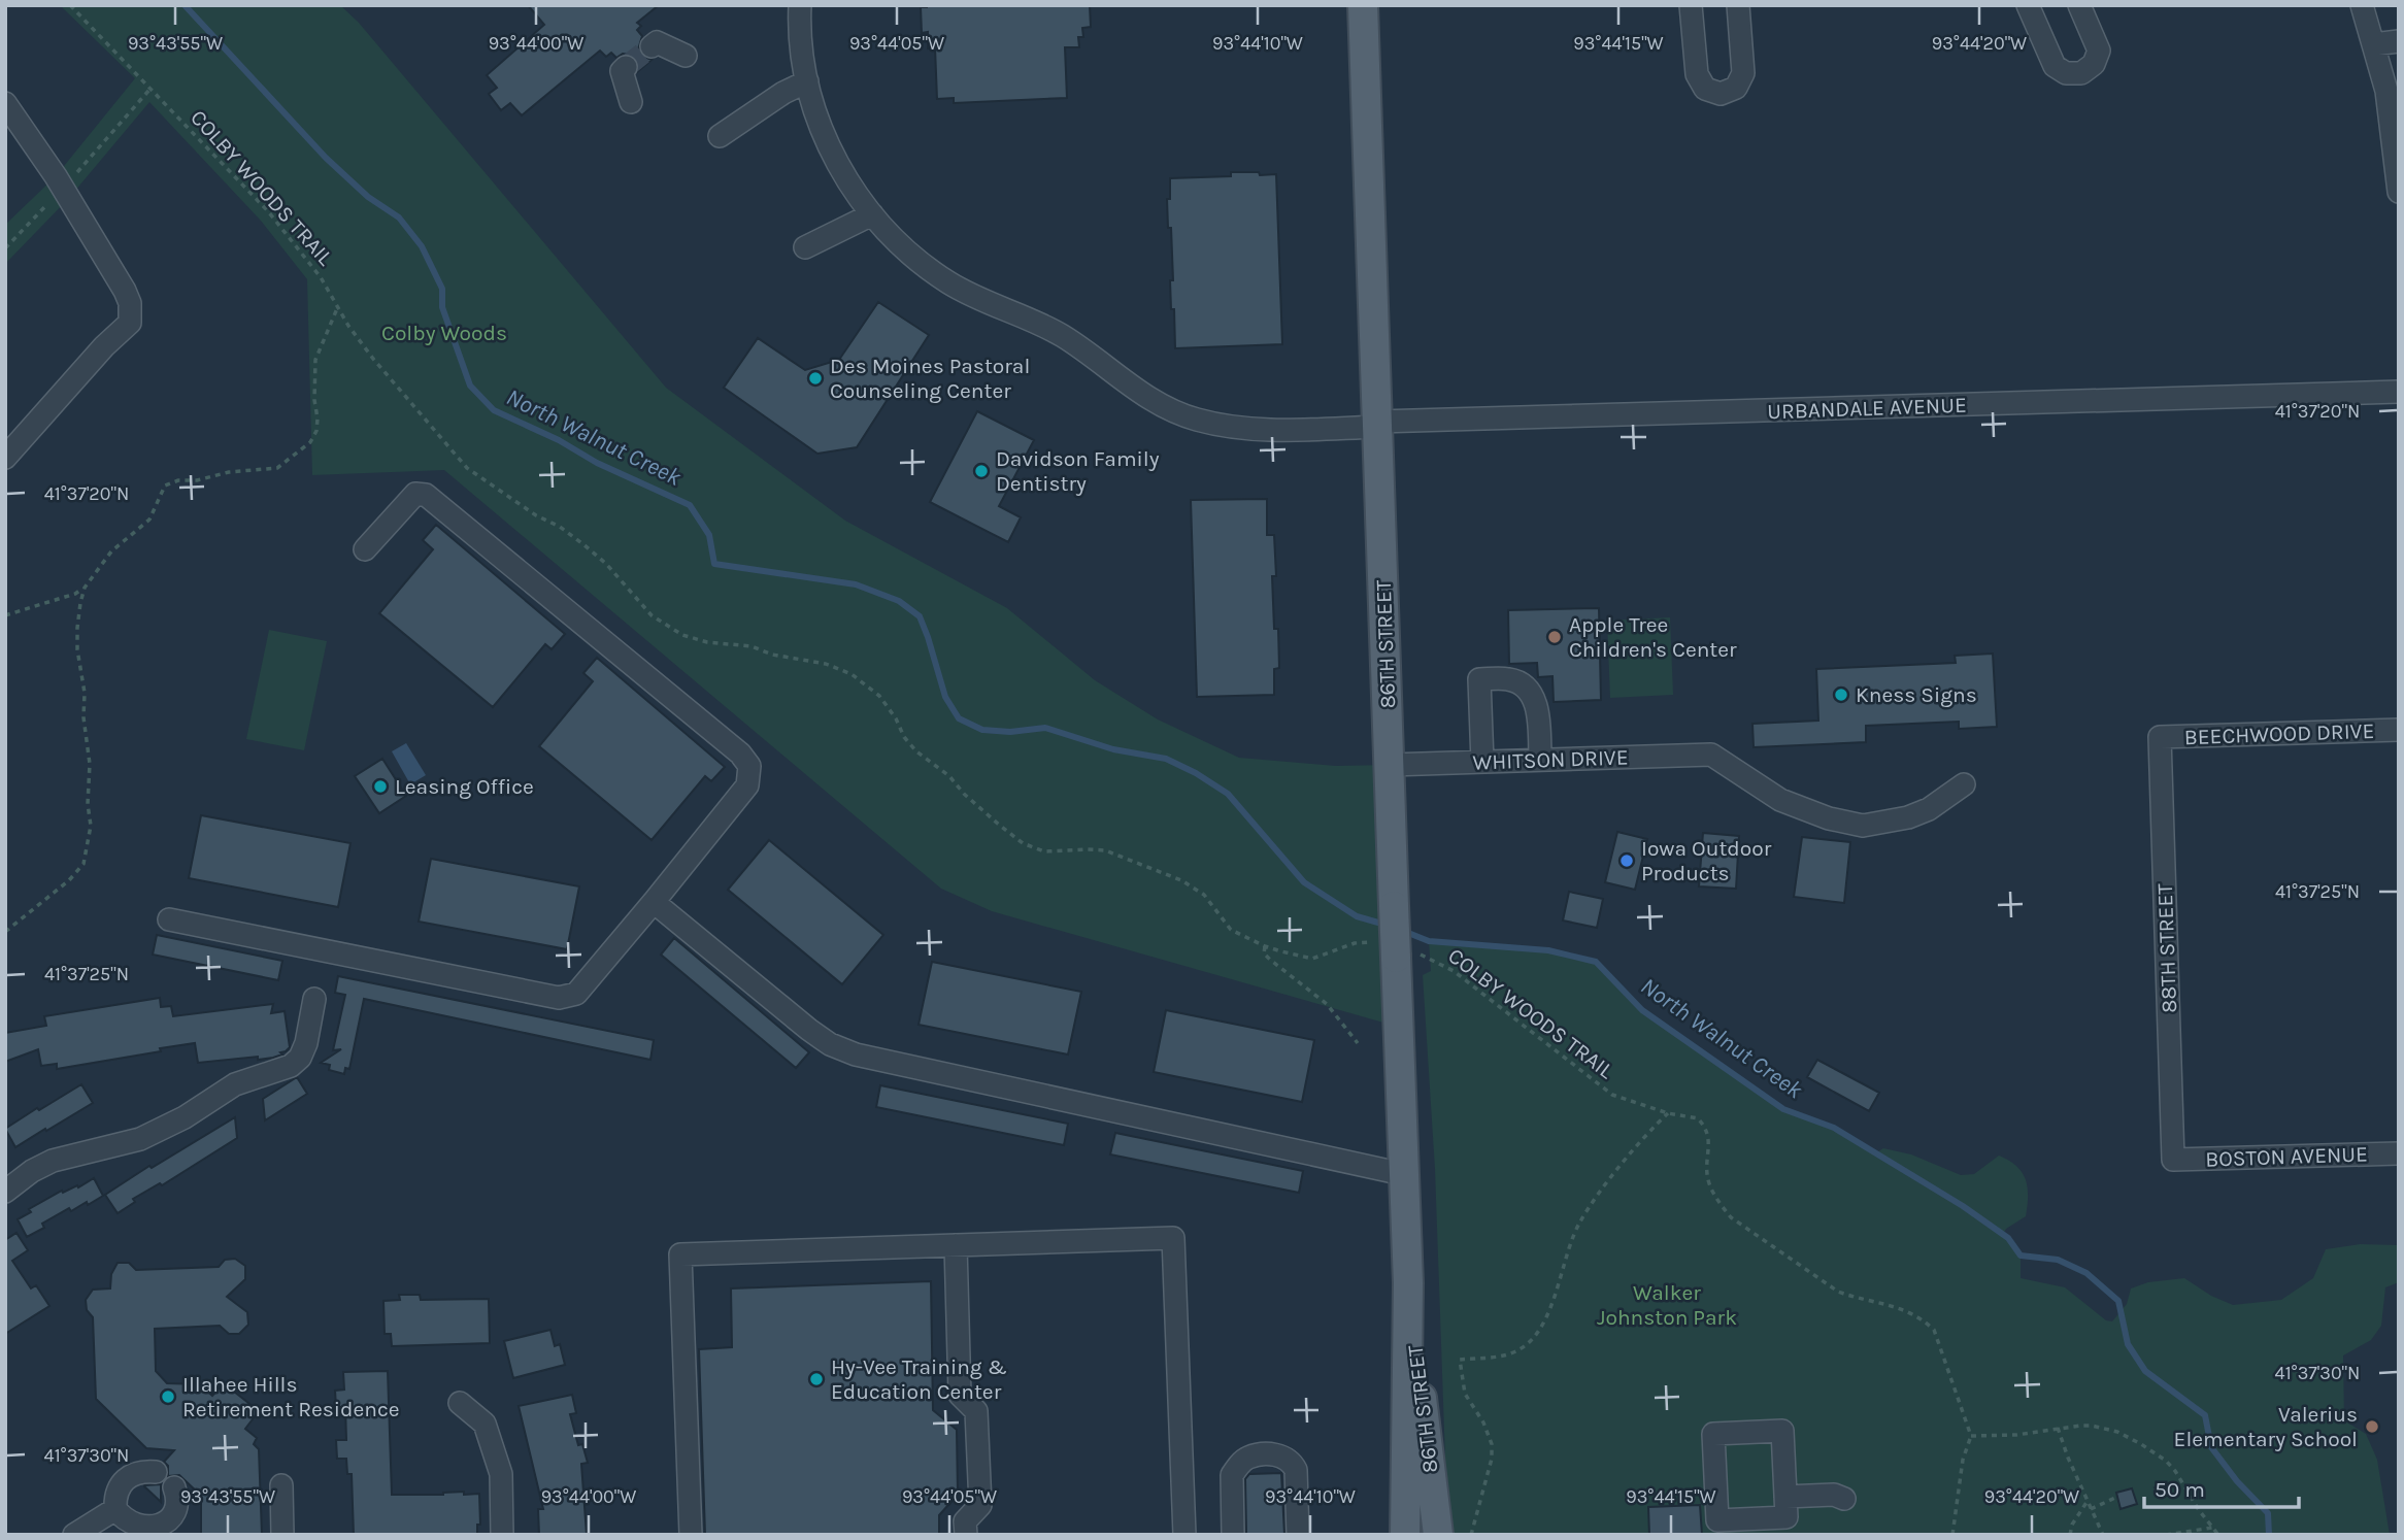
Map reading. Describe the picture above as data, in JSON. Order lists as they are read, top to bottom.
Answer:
{
  "streets": {
    "main road": ["86TH STREET"],
    "street": [
      "URBANDALE AVENUE",
      "BEECHWOOD DRIVE",
      "WHITSON DRIVE",
      "88TH STREET",
      "BOSTON AVENUE"
    ],
    "path": ["COLBY WOODS TRAIL"]
  },
  "crossings": [
    ["COLBY WOODS TRAIL", "86TH STREET"],
    ["URBANDALE AVENUE", "86TH STREET"],
    ["86TH STREET", "WHITSON DRIVE"],
    ["BEECHWOOD DRIVE", "88TH STREET"],
    ["88TH STREET", "BOSTON AVENUE"]
  ],
  "water": ["North Walnut Creek"],
  "parks": ["Colby Woods", "Walker Johnston Park"],
  "places": [
    "Des Moines Pastoral Counseling Center",
    "Davidson Family Dentistry",
    "Apple Tree Children's Center",
    "Kness Signs",
    "Leasing Office",
    "Iowa Outdoor Products",
    "Hy-Vee Training & Education Center",
    "Illahee Hills Retirement Residence",
    "Valerius Elementary School"
  ],
  "scale_bar": "50 m",
  "coordinates": [
    "93°43'55\"W",
    "93°44'00\"W",
    "93°44'05\"W",
    "93°44'10\"W",
    "93°44'15\"W",
    "93°44'20\"W",
    "41°37'20\"N",
    "41°37'25\"N",
    "41°37'30\"N"
  ]
}
